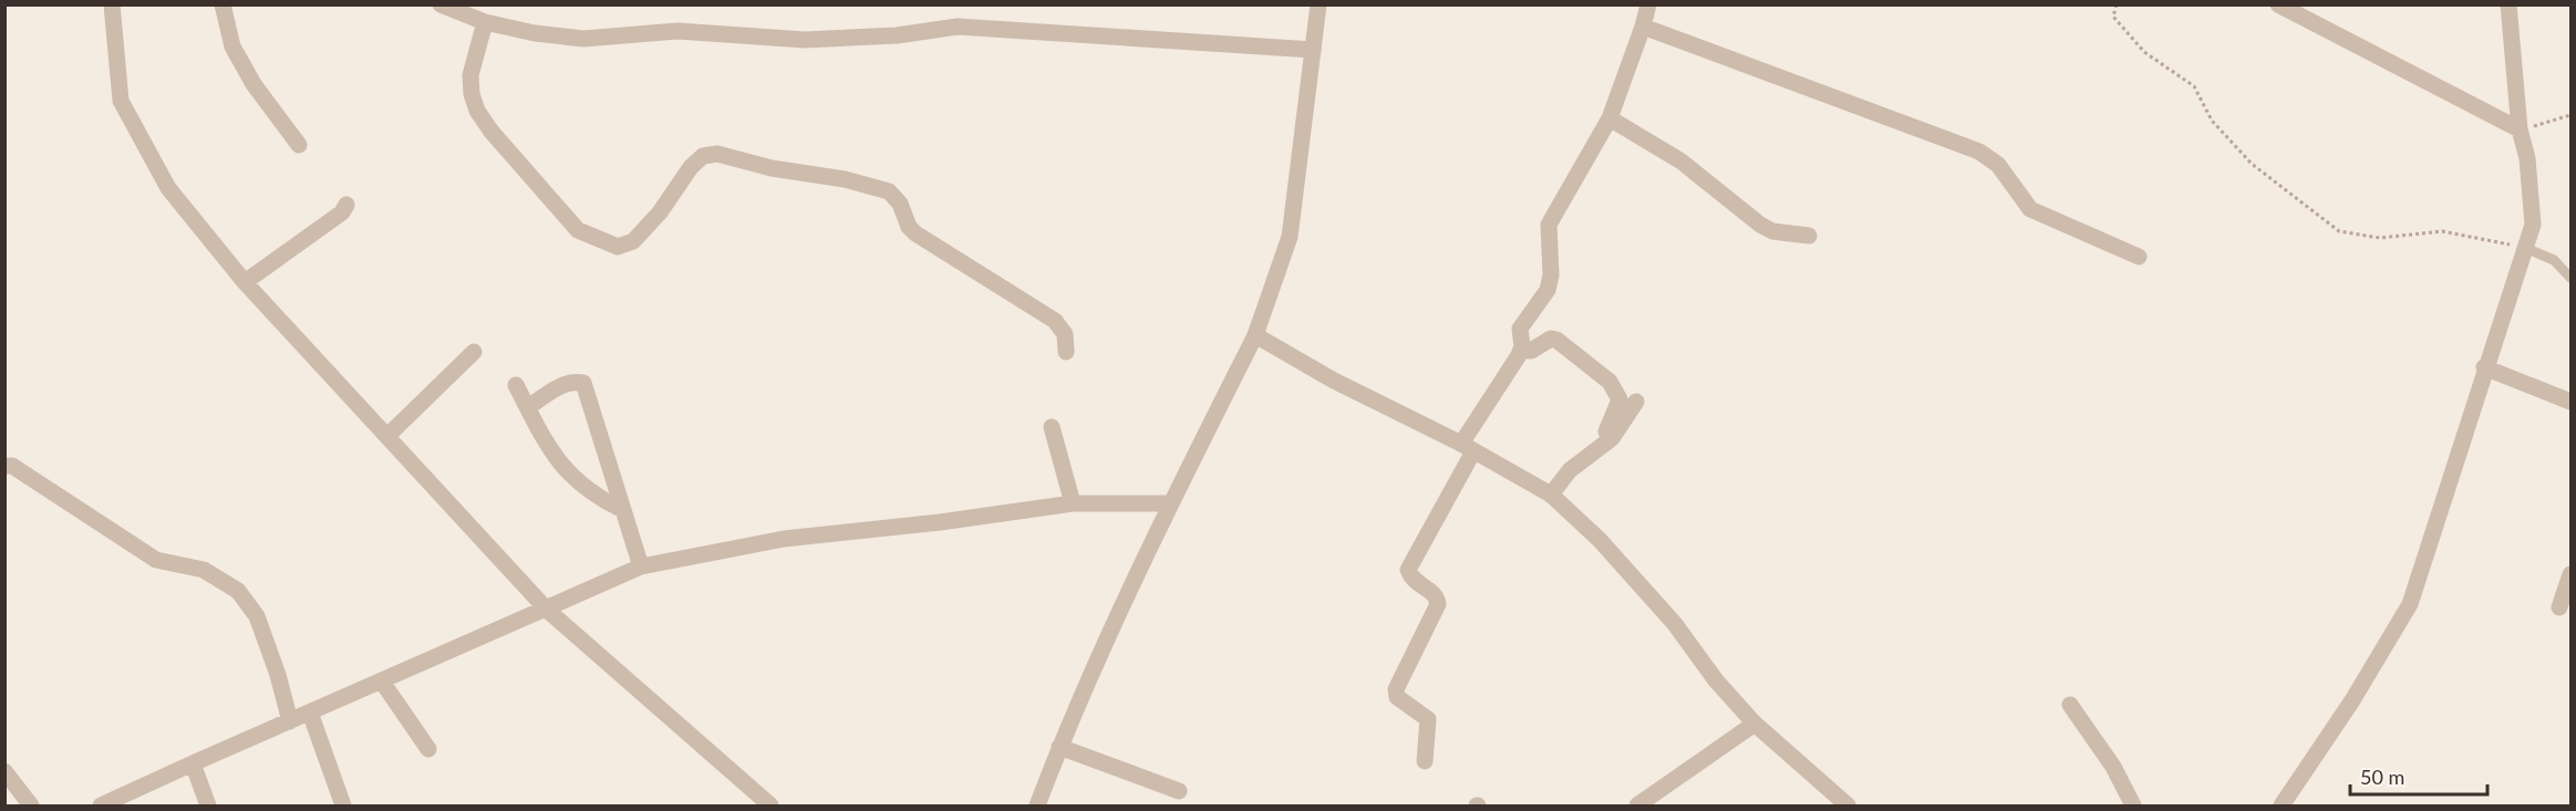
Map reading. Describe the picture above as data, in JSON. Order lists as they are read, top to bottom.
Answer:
{
  "scale_bar": "50 m"
}
